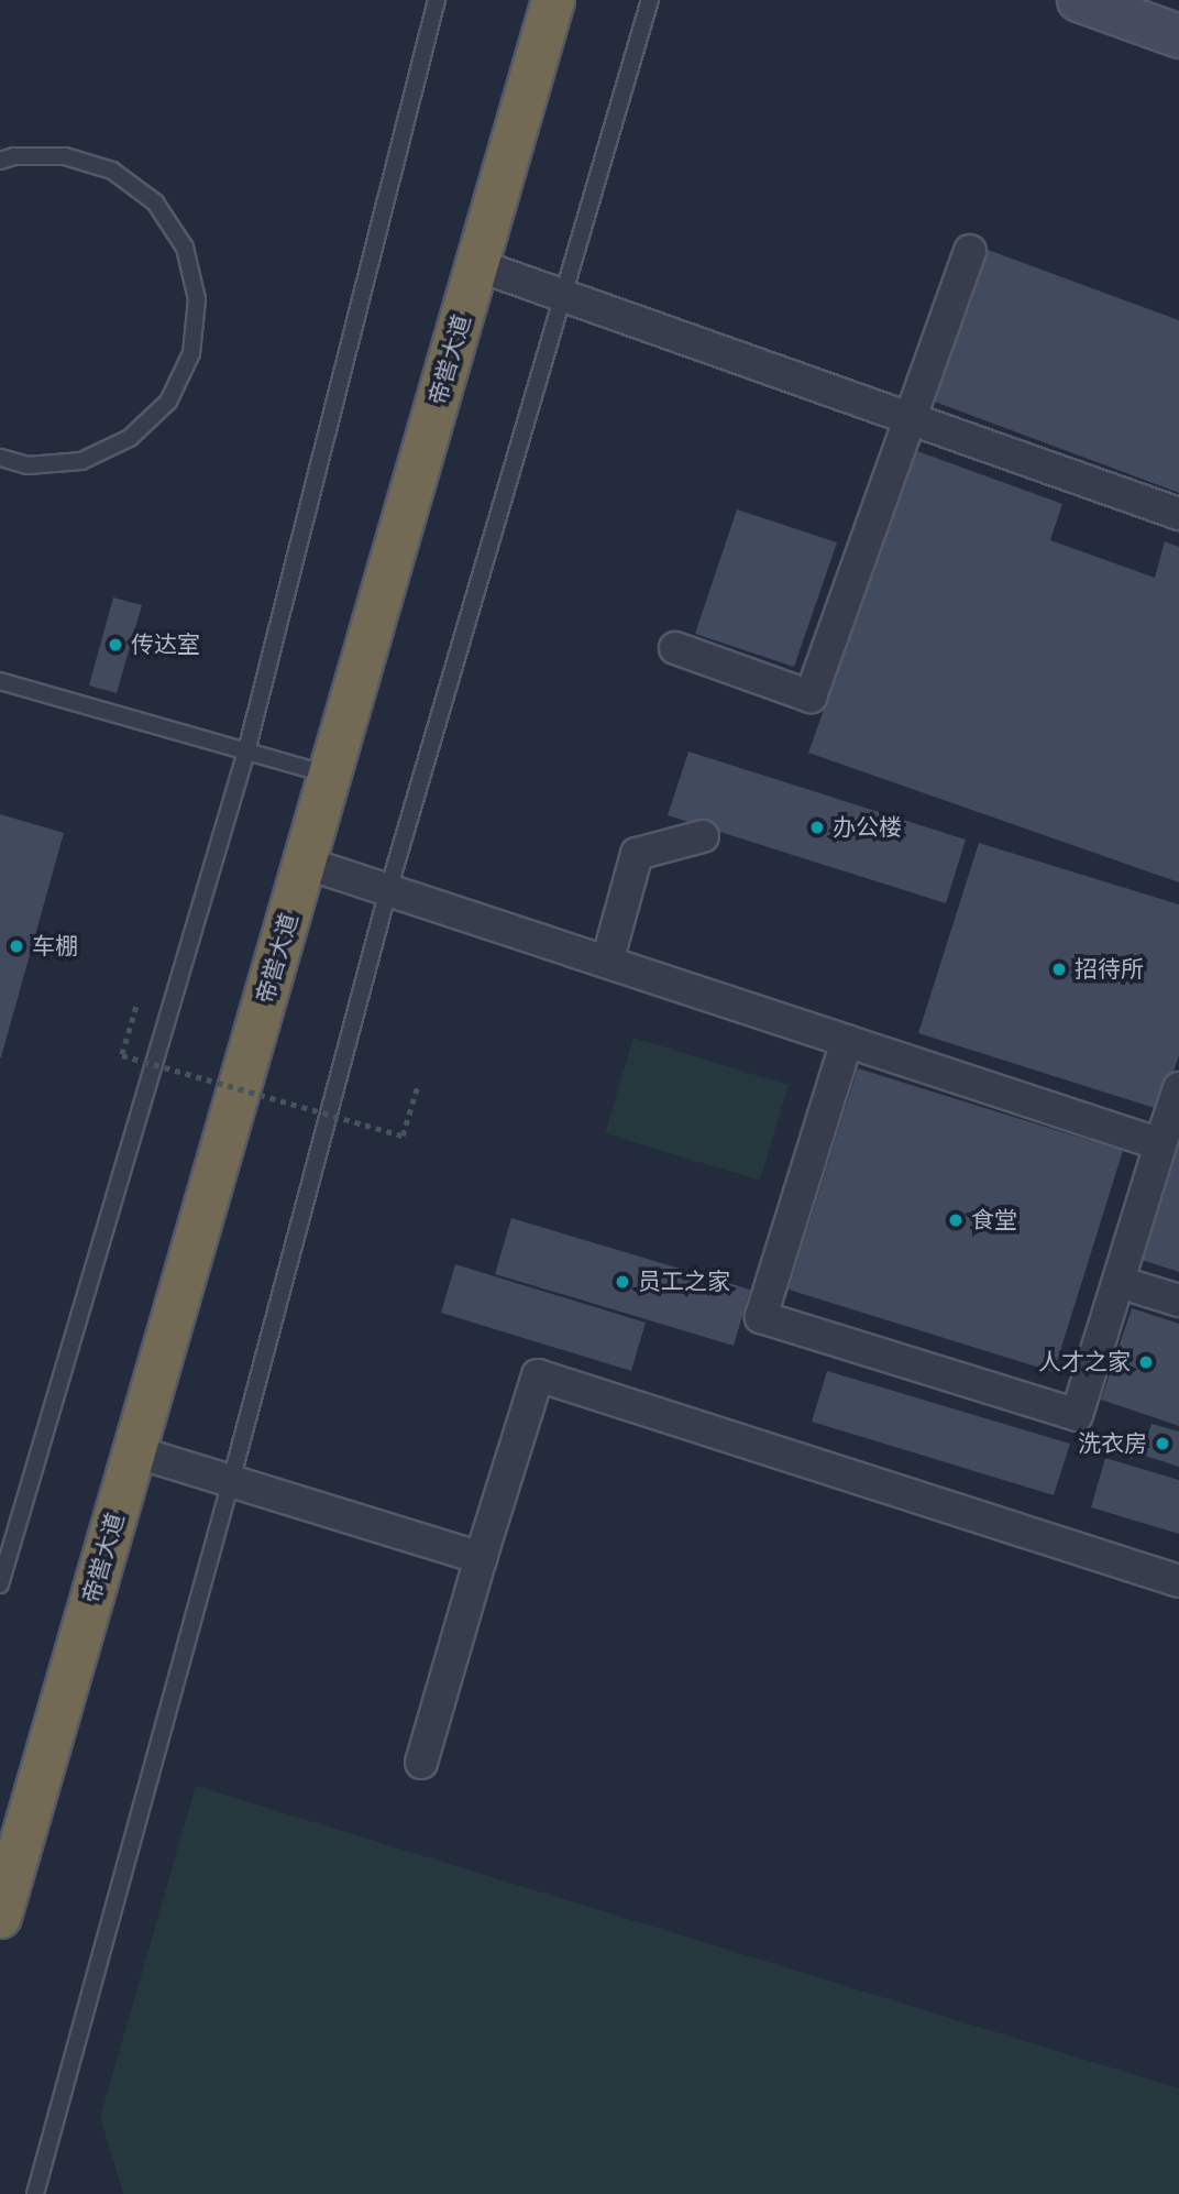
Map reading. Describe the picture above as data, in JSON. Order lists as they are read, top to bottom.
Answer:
{
  "streets": {
    "highway": ["帝喾大道"]
  },
  "places": [
    "传达室",
    "办公楼",
    "车棚",
    "招待所",
    "食堂",
    "员工之家",
    "人才之家",
    "洗衣房"
  ]
}
